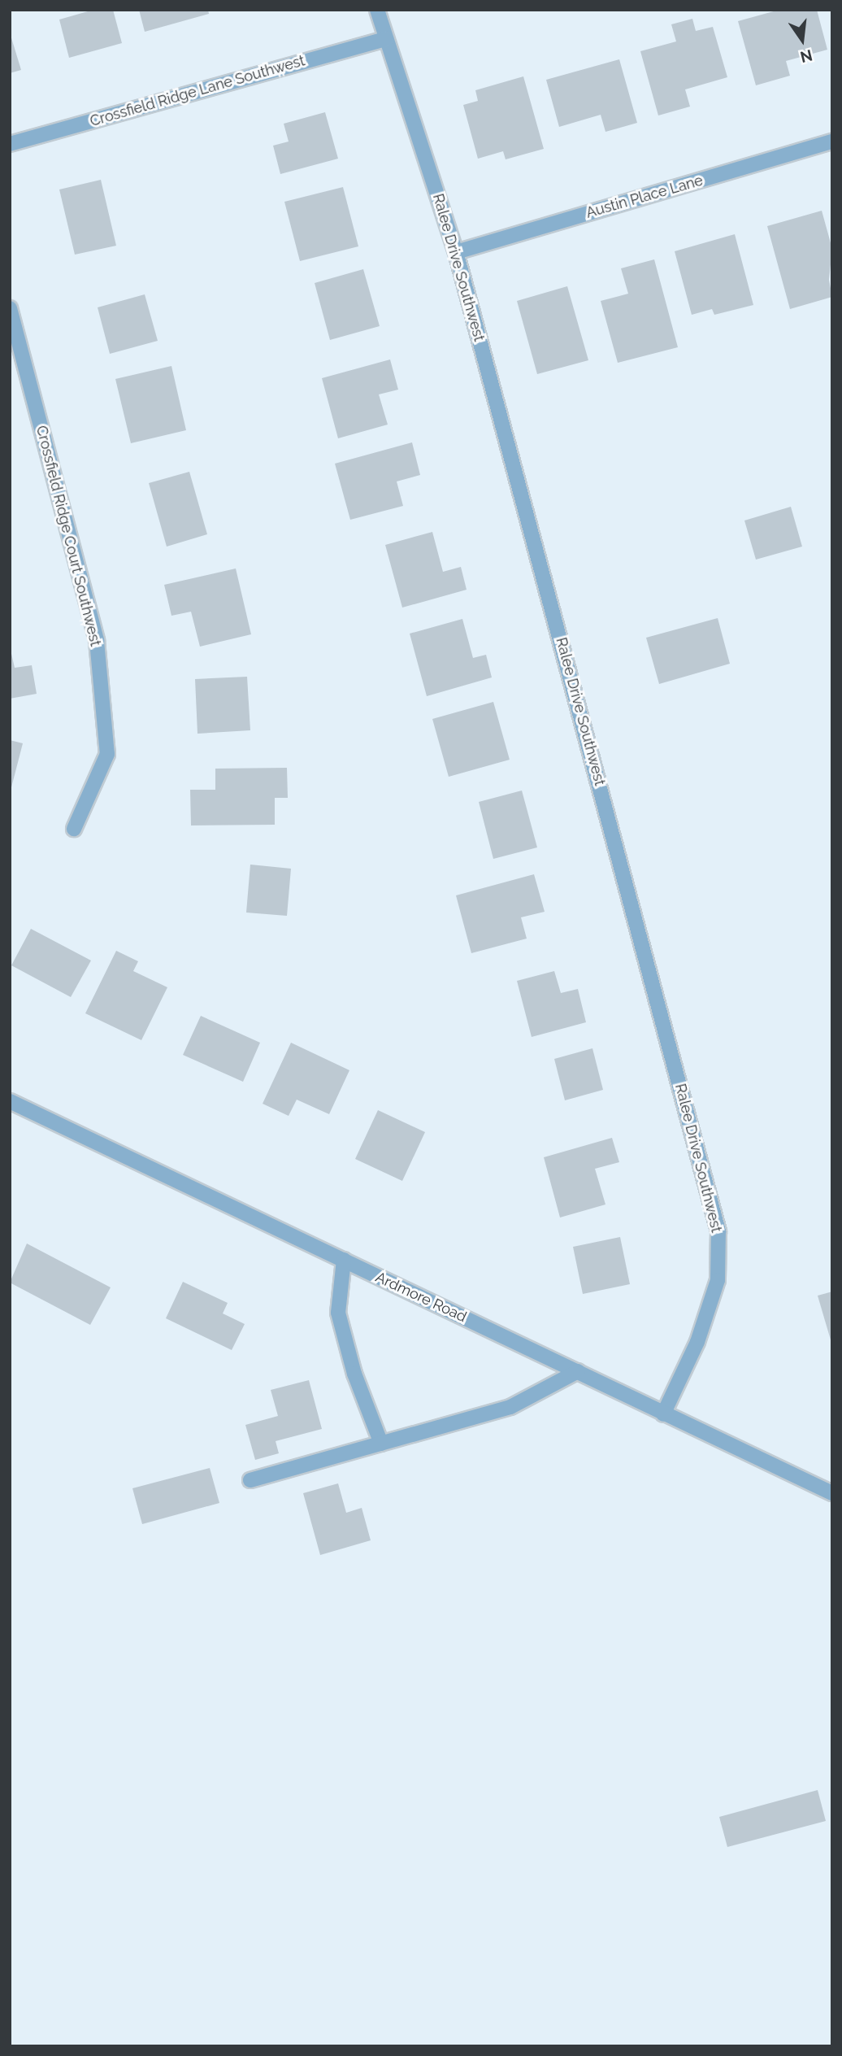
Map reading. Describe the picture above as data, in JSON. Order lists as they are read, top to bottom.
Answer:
{
  "streets": {
    "street": [
      "Crossfield Ridge Lane Southwest",
      "Austin Place Lane",
      "Ralee Drive Southwest",
      "Crossfield Ridge Court Southwest",
      "Ardmore Road"
    ]
  },
  "crossings": [
    ["Crossfield Ridge Lane Southwest", "Ralee Drive Southwest"],
    ["Austin Place Lane", "Ralee Drive Southwest"],
    ["Ralee Drive Southwest", "Ardmore Road"]
  ],
  "north": "bottom"
}
